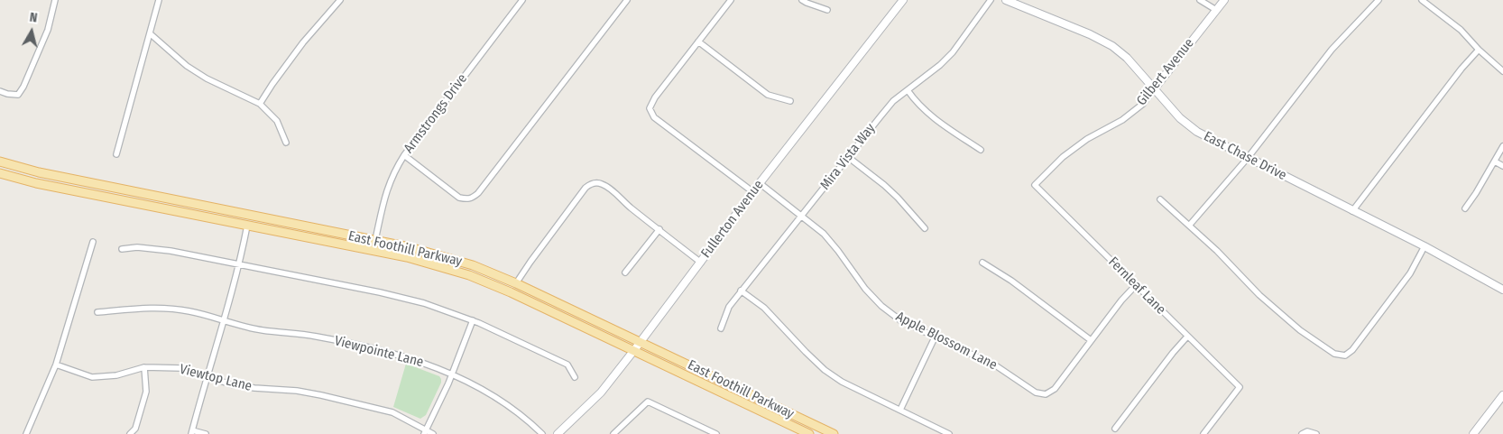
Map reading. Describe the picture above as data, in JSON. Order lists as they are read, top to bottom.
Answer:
{
  "streets": {
    "main road": ["East Foothill Parkway"],
    "street": [
      "Gilbert Avenue",
      "Armstrongs Drive",
      "East Chase Drive",
      "Mira Vista Way",
      "Fullerton Avenue",
      "Fernleaf Lane",
      "Apple Blossom Lane",
      "Viewpointe Lane",
      "Viewtop Lane"
    ]
  },
  "crossings": [
    ["Gilbert Avenue", "East Chase Drive"],
    ["Gilbert Avenue", "Fernleaf Lane"],
    ["Armstrongs Drive", "East Foothill Parkway"],
    ["Mira Vista Way", "Apple Blossom Lane"],
    ["Fullerton Avenue", "East Foothill Parkway"],
    ["Fullerton Avenue", "Apple Blossom Lane"]
  ],
  "north": "top"
}
